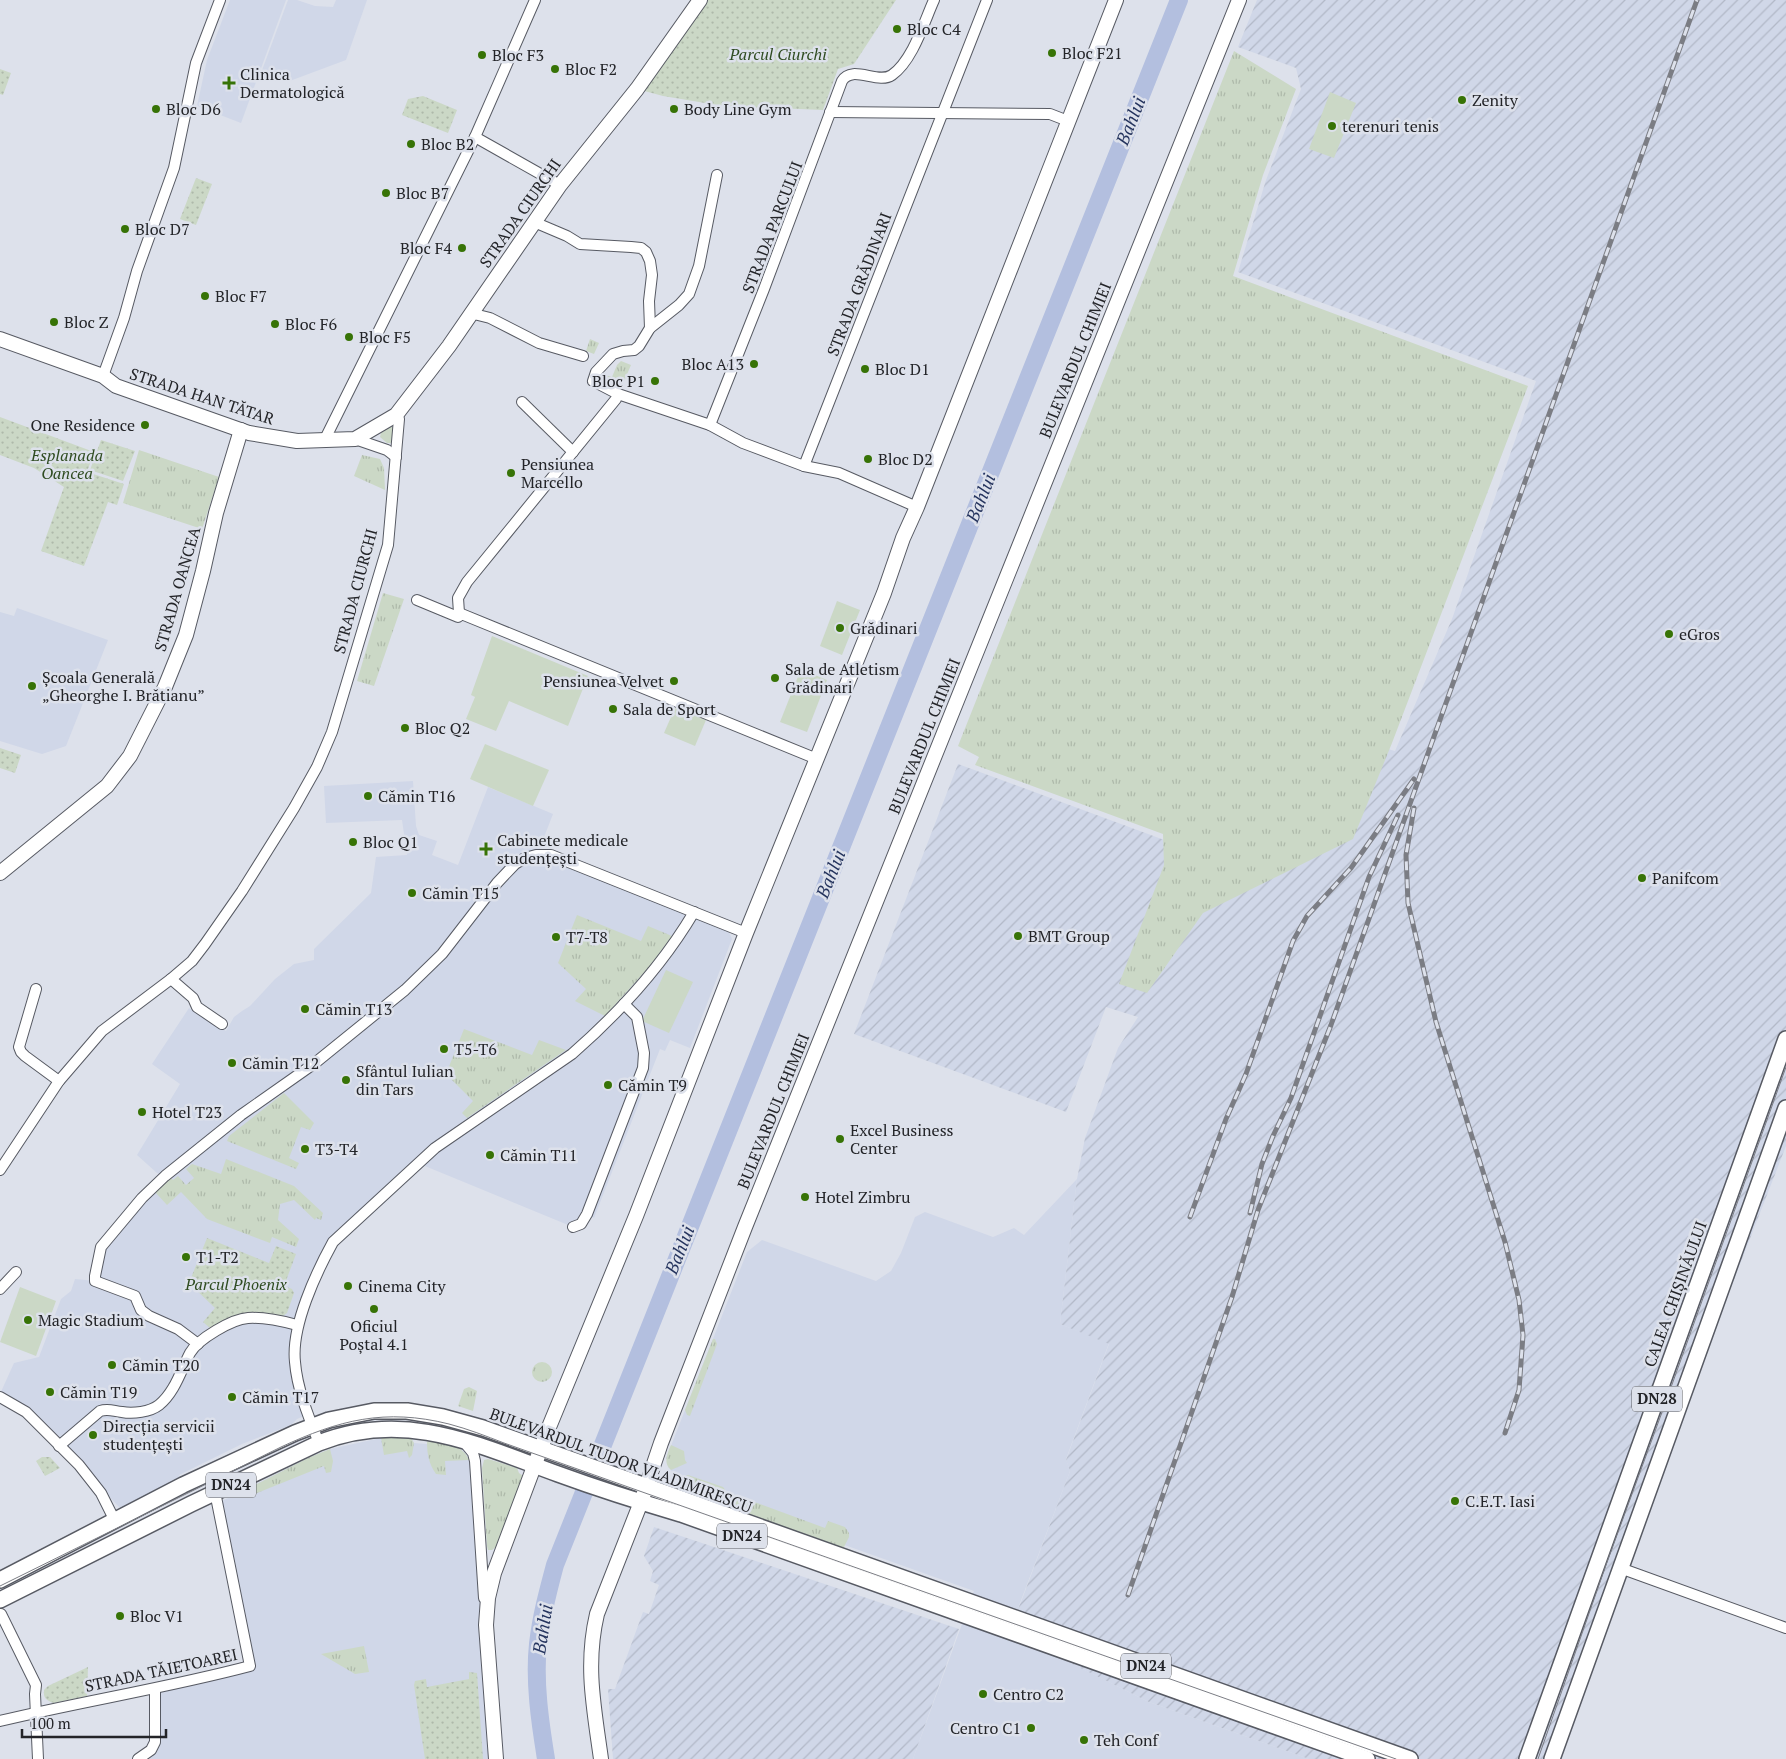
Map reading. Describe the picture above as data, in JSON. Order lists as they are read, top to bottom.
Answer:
{
  "streets": {
    "main road": [
      "STRADA CIURCHI",
      "BULEVARDUL CHIMIEI",
      "STRADA HAN TĂTAR",
      "STRADA OANCEA",
      "CALEA CHIȘINĂULUI",
      "DN28",
      "BULEVARDUL TUDOR VLADIMIRESCU",
      "DN24"
    ],
    "street": ["STRADA PARCULUI", "STRADA GRĂDINARI", "STRADA TĂIETOAREI"]
  },
  "crossings": [
    ["STRADA CIURCHI", "STRADA HAN TĂTAR"],
    ["BULEVARDUL CHIMIEI", "BULEVARDUL TUDOR VLADIMIRESCU"],
    ["STRADA HAN TĂTAR", "STRADA OANCEA"],
    ["BULEVARDUL TUDOR VLADIMIRESCU", "STRADA TĂIETOAREI"]
  ],
  "water": ["Bahlui"],
  "parks": ["Parcul Ciurchi", "Esplanada Oancea", "Parcul Phoenix"],
  "places": {
    "other": [
      "Bloc C4",
      "Bloc F21",
      "Bloc F3",
      "Bloc F2",
      "Zenity",
      "Bloc D6",
      "Body Line Gym",
      "terenuri tenis",
      "Bloc B2",
      "Bloc B7",
      "Bloc D7",
      "Bloc F4",
      "Bloc F7",
      "Bloc Z",
      "Bloc F6",
      "Bloc F5",
      "Bloc A13",
      "Bloc D1",
      "Bloc P1",
      "One Residence",
      "Bloc D2",
      "Pensiunea Marcello",
      "Grădinari",
      "eGros",
      "Sala de Atletism Grădinari",
      "Pensiunea Velvet",
      "Școala Generală „Gheorghe I. Brătianu”",
      "Sala de Sport",
      "Bloc Q2",
      "Cămin T16",
      "Bloc Q1",
      "Panifcom",
      "Cămin T15",
      "BMT Group",
      "T7-T8",
      "Cămin T13",
      "T5-T6",
      "Cămin T12",
      "Sfântul Iulian din Tars",
      "Cămin T9",
      "Hotel T23",
      "Excel Business Center",
      "T3-T4",
      "Cămin T11",
      "Hotel Zimbru",
      "T1-T2",
      "Cinema City",
      "Oficiul Poștal 4.1",
      "Magic Stadium",
      "Cămin T20",
      "Cămin T19",
      "Cămin T17",
      "Direcția servicii studențești",
      "C.E.T. Iasi",
      "Bloc V1",
      "Centro C2",
      "Centro C1",
      "Teh Conf"
    ],
    "health": ["Clinica Dermatologică", "Cabinete medicale studențești"]
  },
  "scale_bar": "100 m"
}
